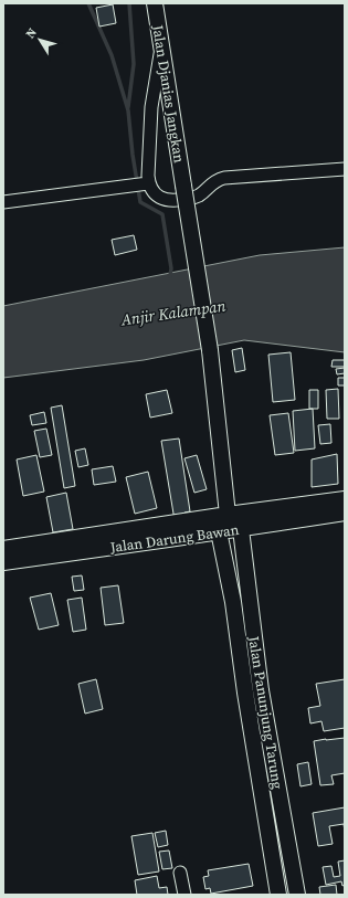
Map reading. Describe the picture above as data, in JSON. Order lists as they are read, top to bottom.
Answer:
{
  "streets": {
    "street": ["Jalan Djanias Jangkan", "Jalan Darung Bawan", "Jalan Panunjung Tarung"]
  },
  "crossings": [
    ["Jalan Djanias Jangkan", "Jalan Darung Bawan"],
    ["Jalan Darung Bawan", "Jalan Panunjung Tarung"]
  ],
  "water": ["Anjir Kalampan"],
  "north": "top left"
}
